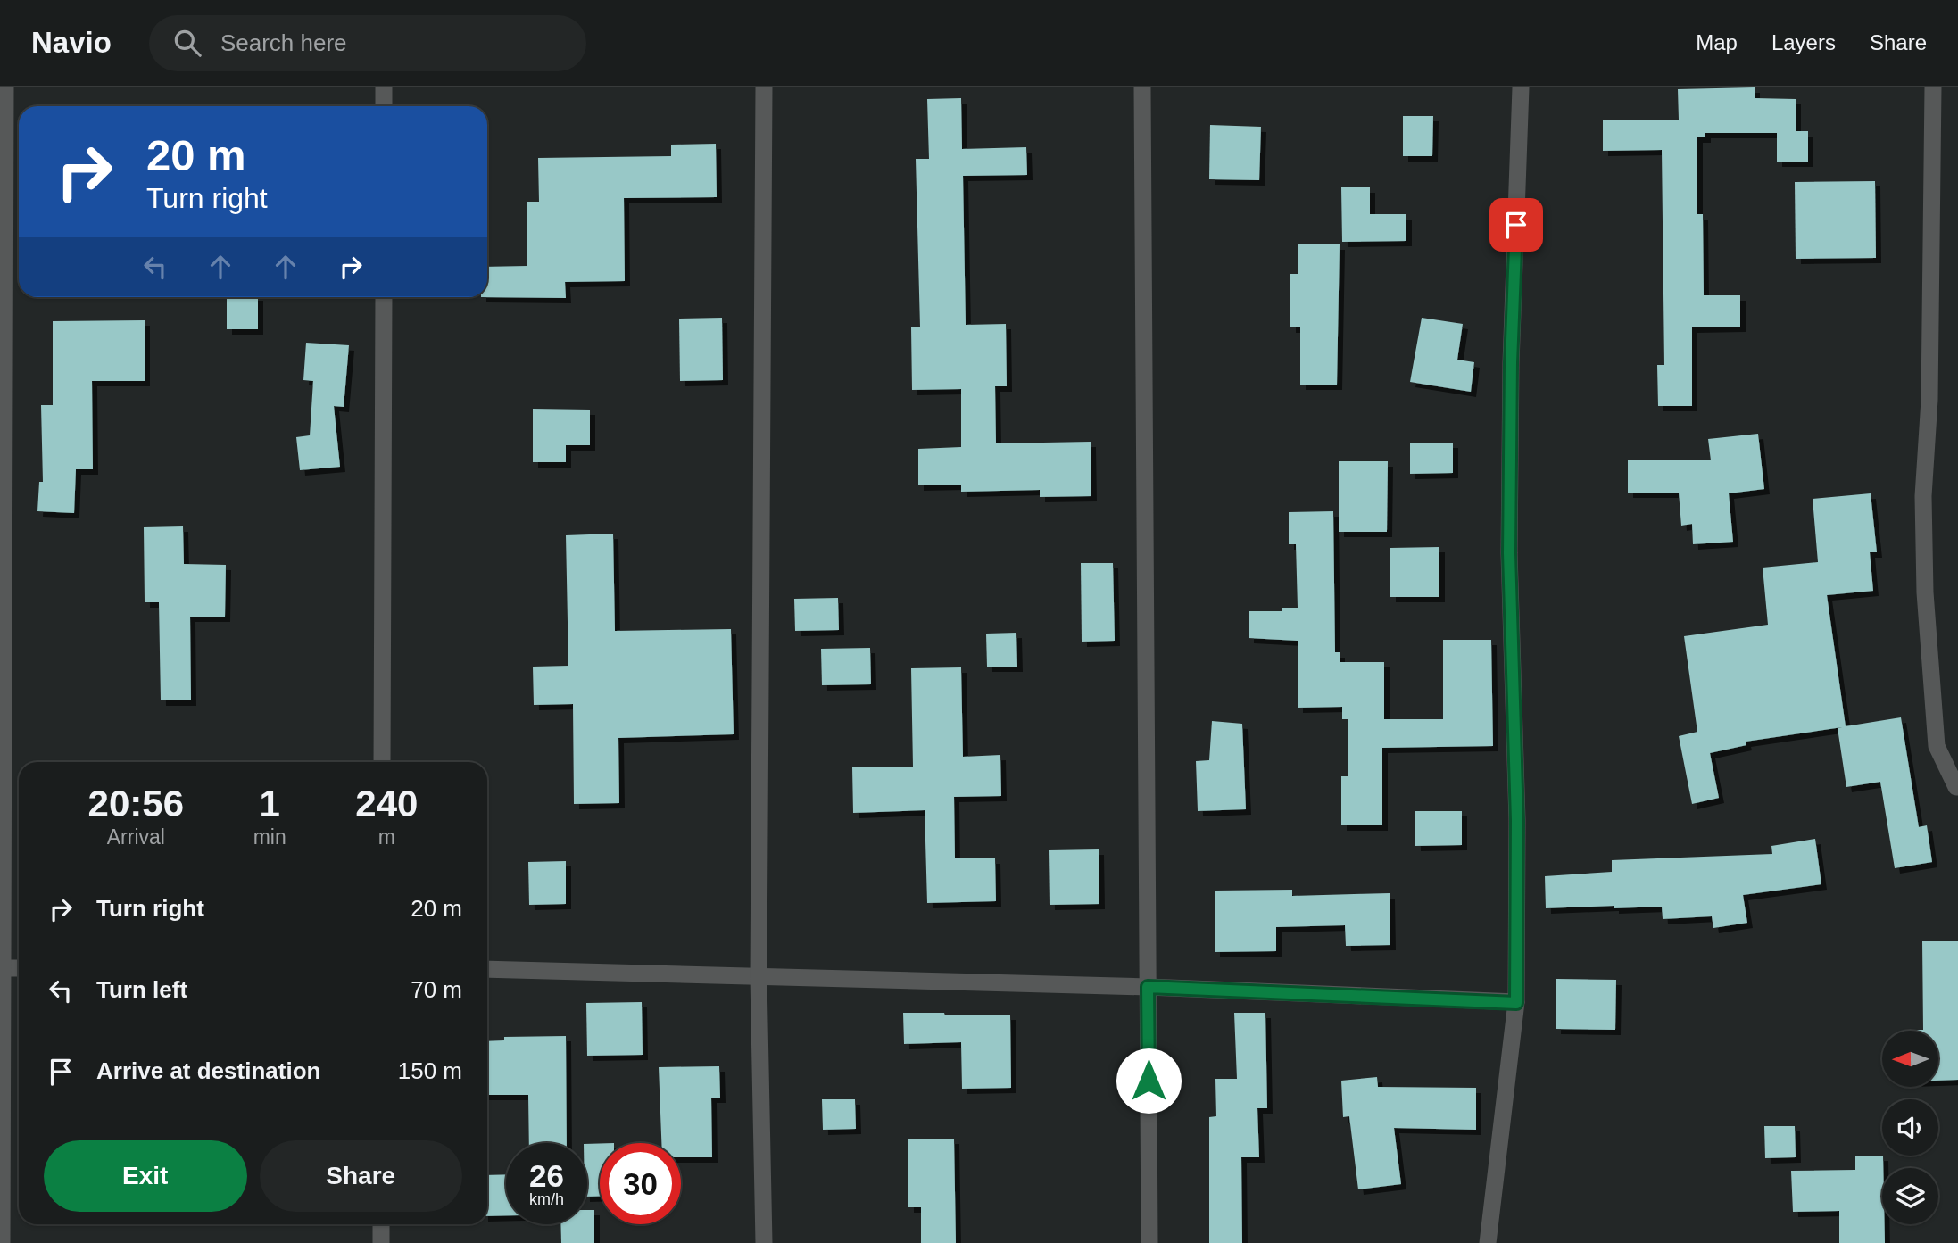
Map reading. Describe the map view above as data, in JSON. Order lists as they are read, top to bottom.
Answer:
{
  "north": "left",
  "page": {
    "header": "Navio",
    "search": "Search here",
    "nav": ["Map", "Layers", "Share"],
    "turn": ["20 m", "Turn right"],
    "eta": [
      "20:56",
      "Arrival",
      "1",
      "min",
      "240",
      "m"
    ],
    "list": [
      {
        "name": "Turn right",
        "value": "20 m"
      },
      {
        "name": "Turn left",
        "value": "70 m"
      },
      {
        "name": "Arrive at destination",
        "value": "150 m"
      }
    ],
    "buttons": ["Exit", "Share"],
    "speed": "26 km/h",
    "limit": "30"
  }
}
